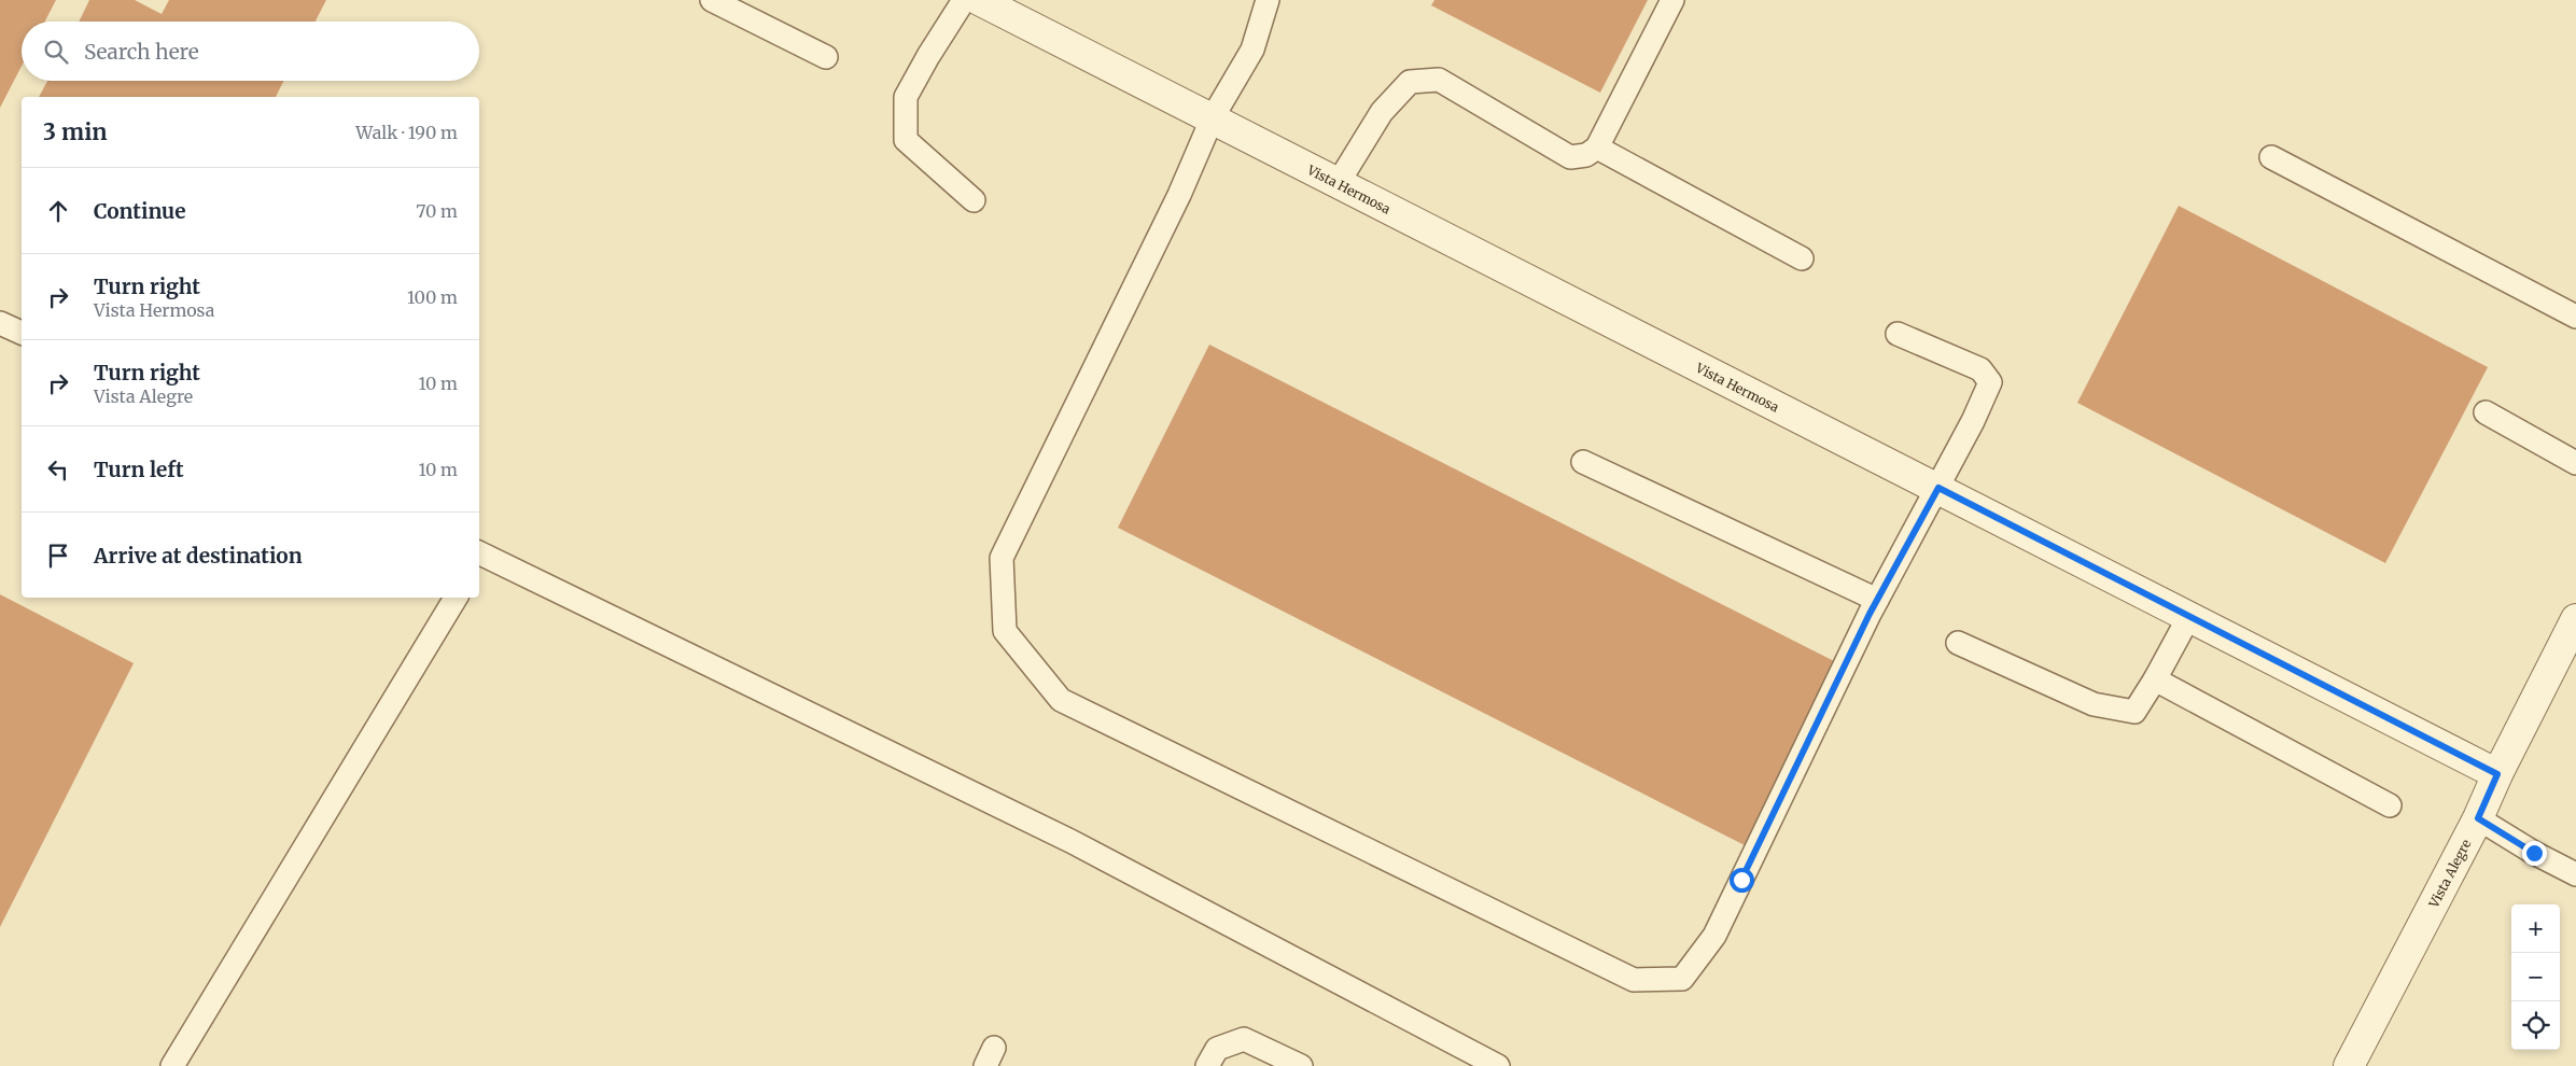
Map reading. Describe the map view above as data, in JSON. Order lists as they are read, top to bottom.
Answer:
{
  "streets": {
    "street": ["Vista Hermosa", "Vista Alegre"]
  },
  "crossings": [
    ["Vista Hermosa", "Vista Alegre"]
  ],
  "page": {
    "search": "Search here",
    "heading": ["3 min", "Walk · 190 m"],
    "list": [
      ["Continue", "70 m"],
      ["Turn right", "Vista Hermosa", "100 m"],
      ["Turn right", "Vista Alegre", "10 m"],
      ["Turn left", "10 m"],
      "Arrive at destination"
    ],
    "map_buttons": ["+", "−"]
  }
}
